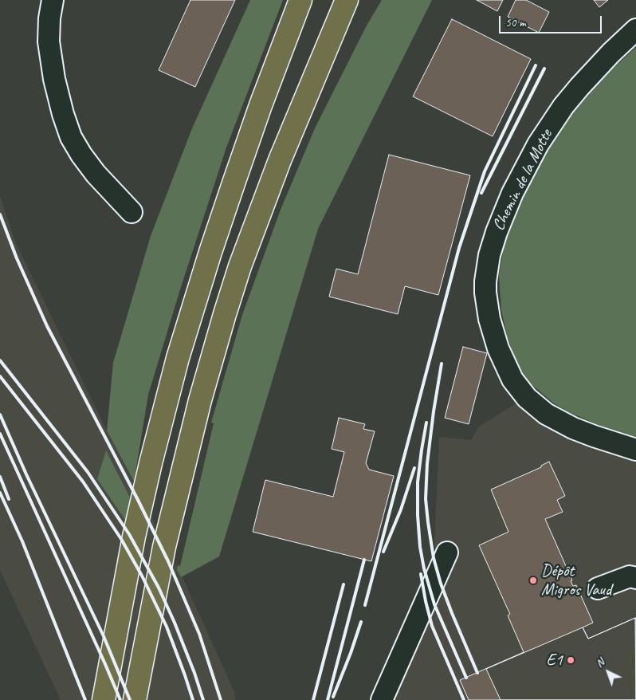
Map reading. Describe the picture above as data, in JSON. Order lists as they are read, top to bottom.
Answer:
{
  "streets": {
    "street": ["Chemin de la Motte"]
  },
  "places": ["Dépôt Migros Vaud", "E1"],
  "scale_bar": "50 m",
  "north": "top left"
}
